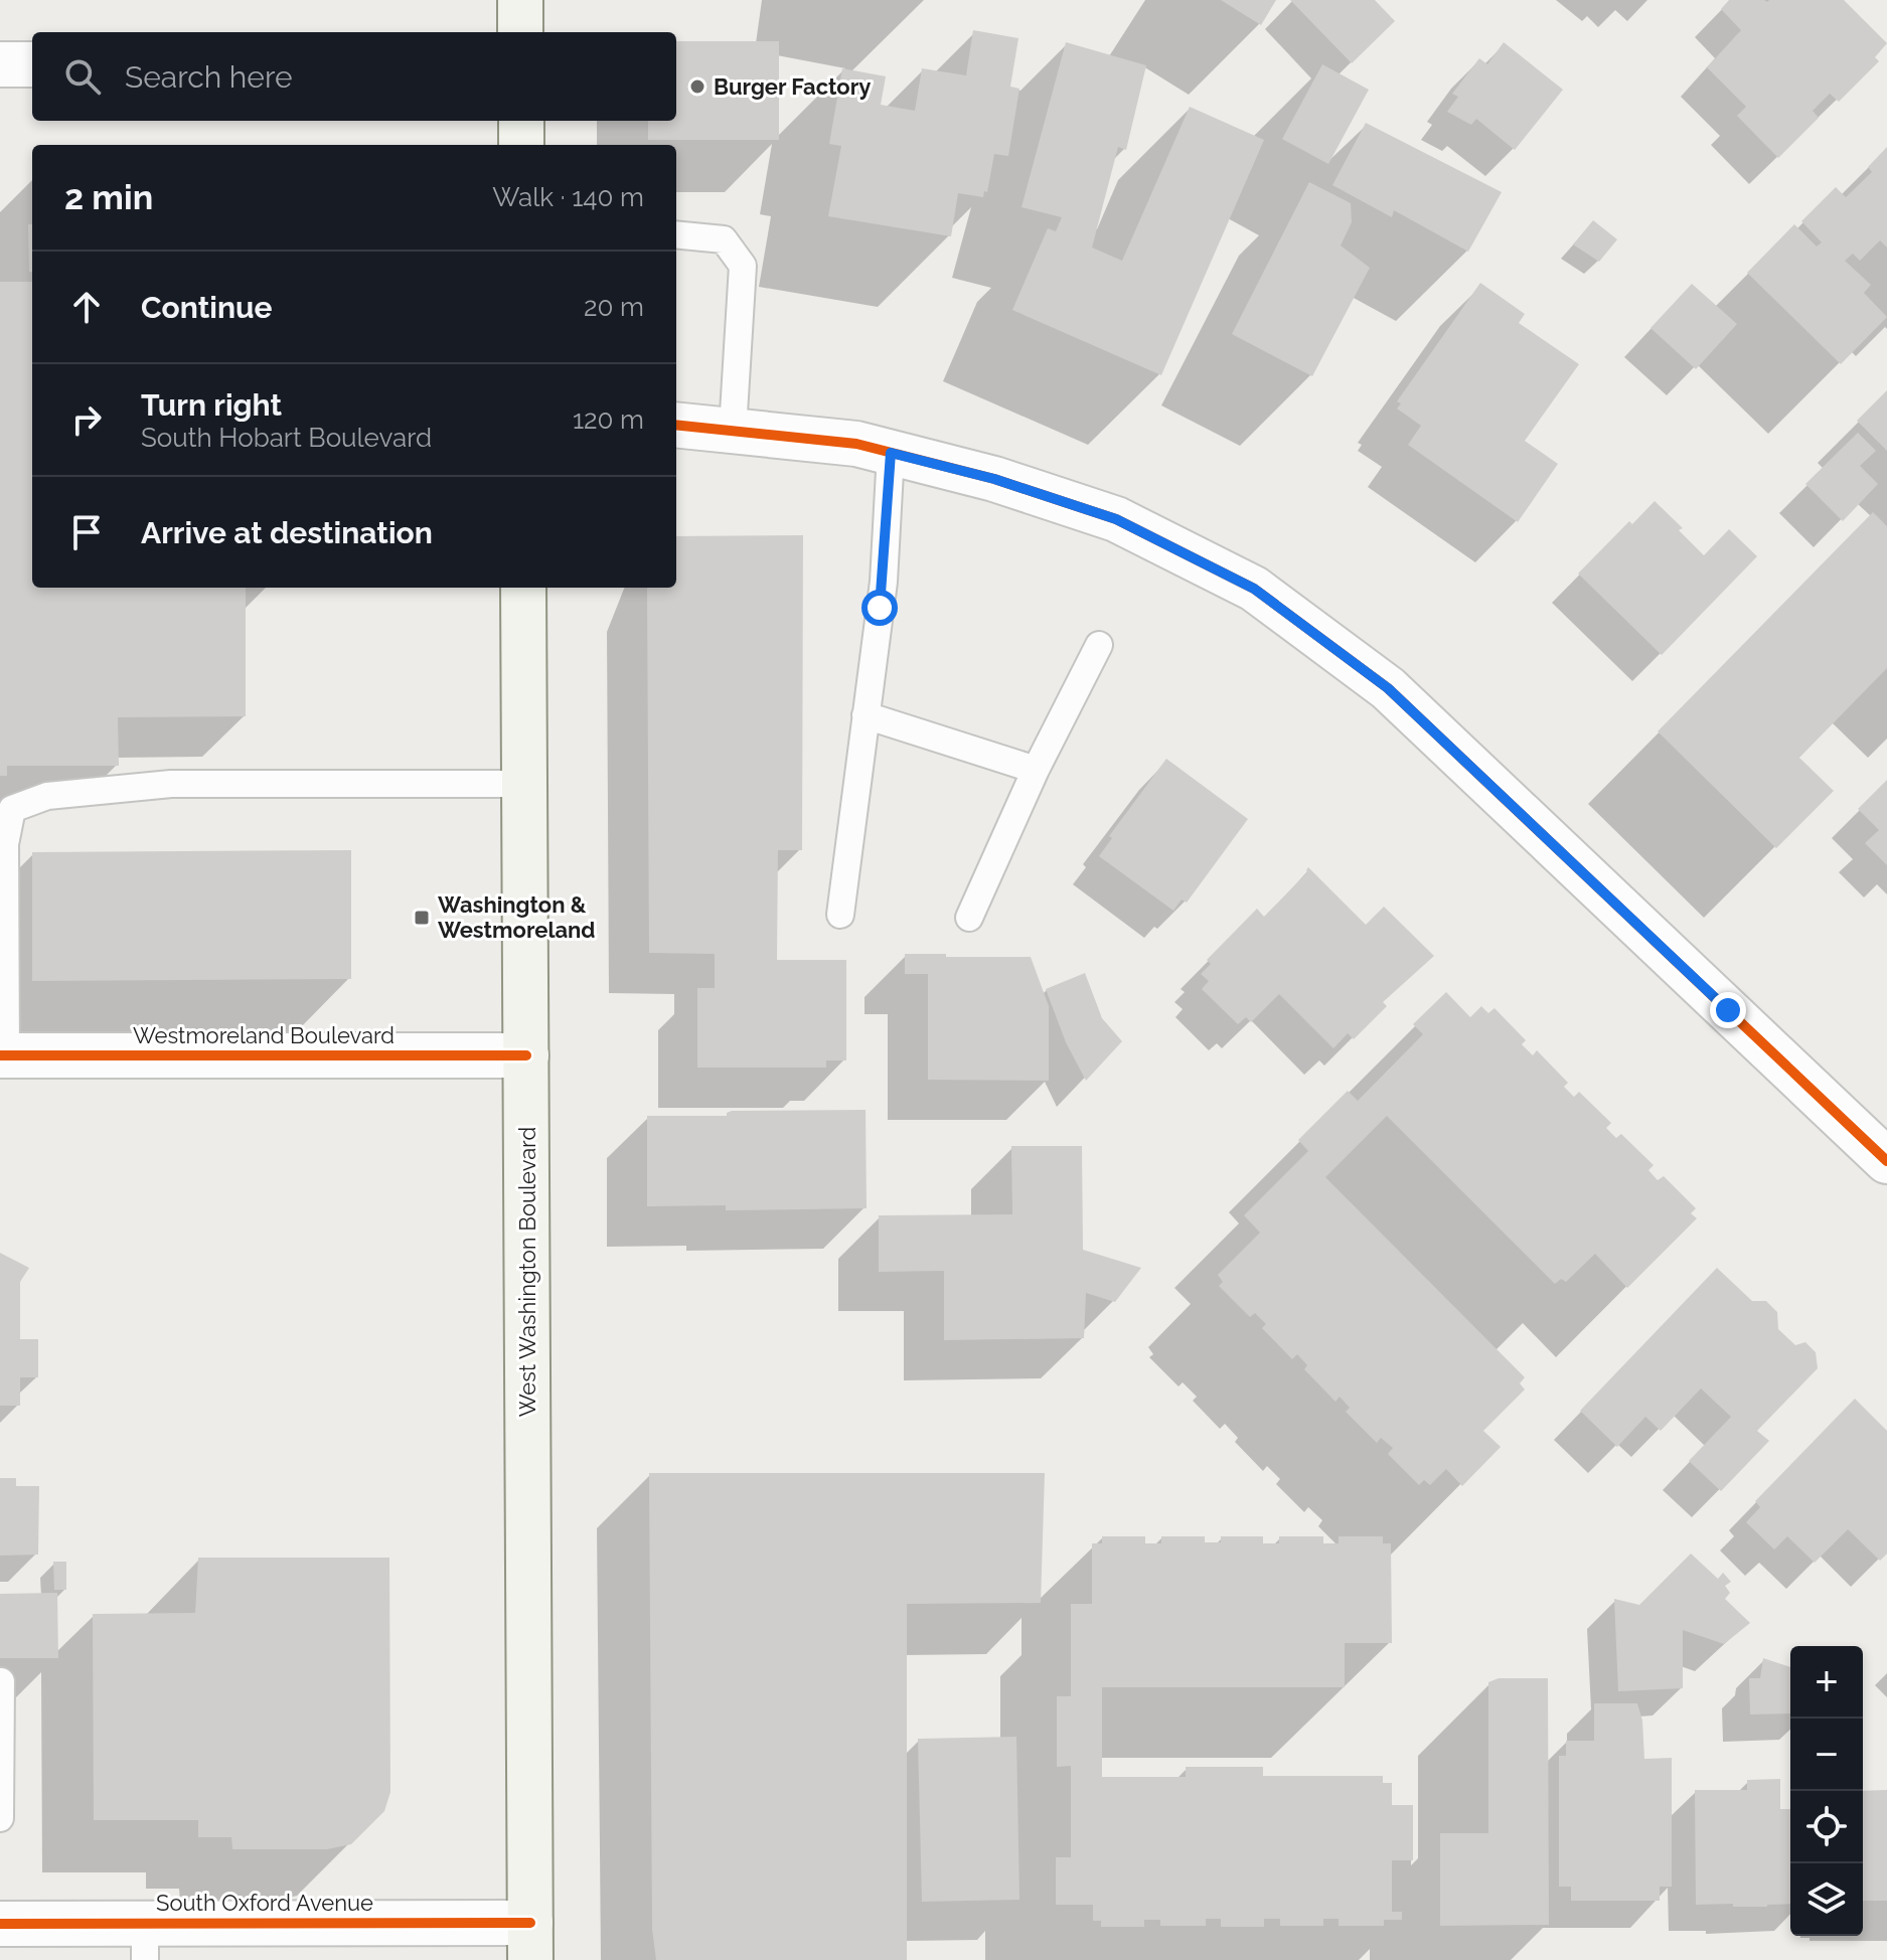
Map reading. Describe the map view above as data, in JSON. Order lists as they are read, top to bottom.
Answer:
{
  "streets": {
    "main road": ["West Washington Boulevard"],
    "street": ["Westmoreland Boulevard", "South Oxford Avenue"]
  },
  "crossings": [
    ["Westmoreland Boulevard", "West Washington Boulevard"],
    ["West Washington Boulevard", "South Oxford Avenue"]
  ],
  "places": {
    "other": ["Burger Factory"],
    "transit": ["Washington & Westmoreland"]
  },
  "page": {
    "search": "Search here",
    "heading": ["2 min", "Walk · 140 m"],
    "list": [
      ["Continue", "20 m"],
      ["Turn right", "South Hobart Boulevard", "120 m"],
      "Arrive at destination"
    ],
    "map_buttons": ["+", "−"]
  }
}
